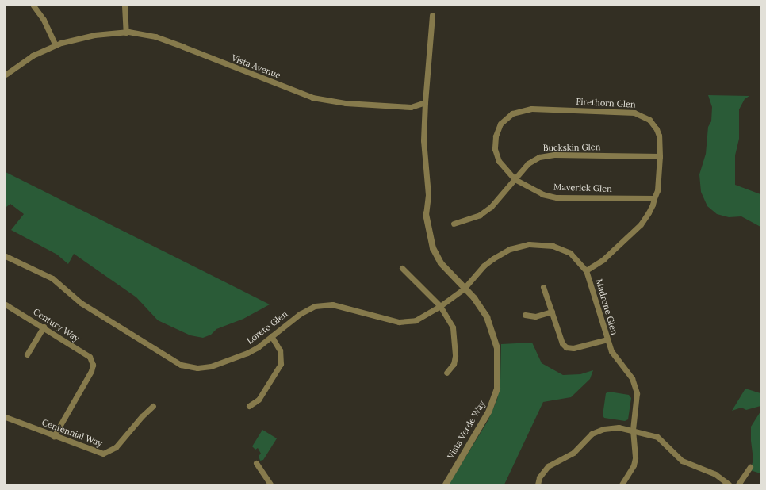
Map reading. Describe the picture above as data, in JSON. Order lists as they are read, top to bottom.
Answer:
{
  "streets": {
    "street": [
      "Vista Avenue",
      "Firethorn Glen",
      "Buckskin Glen",
      "Maverick Glen",
      "Madrone Glen",
      "Century Way",
      "Loreto Glen",
      "Vista Verde Way",
      "Centennial Way"
    ]
  },
  "crossings": [
    ["Firethorn Glen", "Buckskin Glen"],
    ["Firethorn Glen", "Maverick Glen"],
    ["Firethorn Glen", "Madrone Glen"],
    ["Buckskin Glen", "Maverick Glen"],
    ["Madrone Glen", "Loreto Glen"],
    ["Madrone Glen", "Vista Verde Way"],
    ["Century Way", "Centennial Way"],
    ["Loreto Glen", "Vista Verde Way"]
  ]
}
